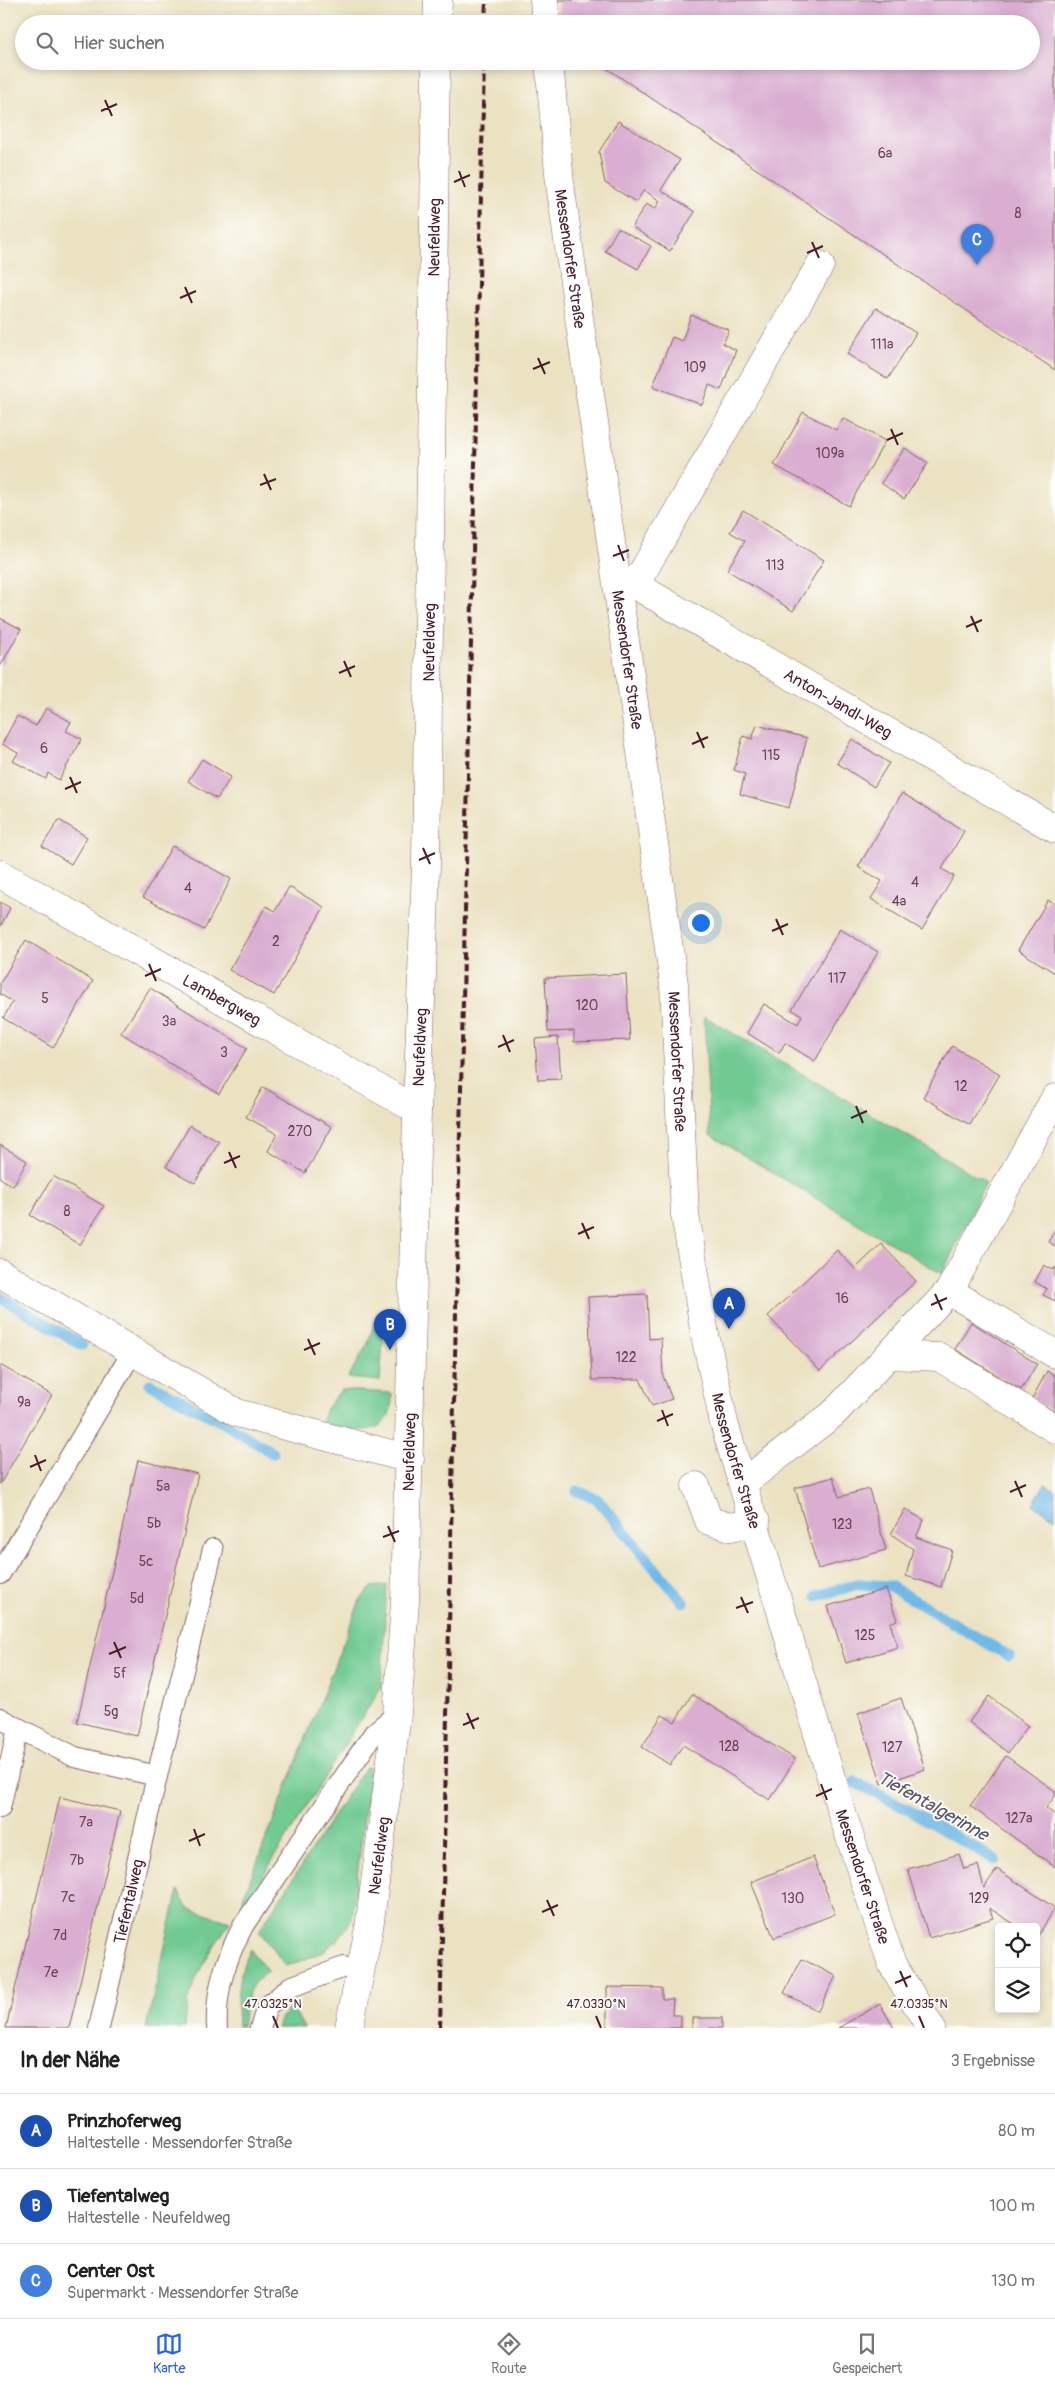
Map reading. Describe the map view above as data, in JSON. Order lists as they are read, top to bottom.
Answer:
{
  "streets": {
    "street": [
      "Neufeldweg",
      "Messendorfer Straße",
      "Anton-Jandl-Weg",
      "Lambergweg"
    ],
    "lane": ["Tiefentalweg"]
  },
  "crossings": [
    ["Neufeldweg", "Lambergweg"],
    ["Messendorfer Straße", "Anton-Jandl-Weg"]
  ],
  "water": ["Tiefentalgerinne"],
  "house_numbers": [
    "6a",
    "8",
    "111a",
    "109",
    "109a",
    "113",
    "6",
    "115",
    "4",
    "4",
    "4a",
    "2",
    "117",
    "5",
    "120",
    "3a",
    "3",
    "12",
    "270",
    "8",
    "16",
    "122",
    "9a",
    "5a",
    "5b",
    "123",
    "5c",
    "5d",
    "125",
    "5f",
    "5g",
    "128",
    "127",
    "127a",
    "7a",
    "7b",
    "7c",
    "130",
    "129",
    "7d",
    "7e"
  ],
  "page": {
    "search": "Hier suchen",
    "pins": ["C", "A", "B"],
    "heading": ["In der Nähe", "3 Ergebnisse"],
    "list": [
      {
        "mark": "A",
        "name": "Prinzhoferweg",
        "note": "Haltestelle · Messendorfer Straße",
        "value": "80 m"
      },
      {
        "mark": "B",
        "name": "Tiefentalweg",
        "note": "Haltestelle · Neufeldweg",
        "value": "100 m"
      },
      {
        "mark": "C",
        "name": "Center Ost",
        "note": "Supermarkt · Messendorfer Straße",
        "value": "130 m"
      }
    ],
    "nav": ["Karte", "Route", "Gespeichert"]
  },
  "coordinates": ["47.0325°N", "47.0330°N", "47.0335°N"]
}
